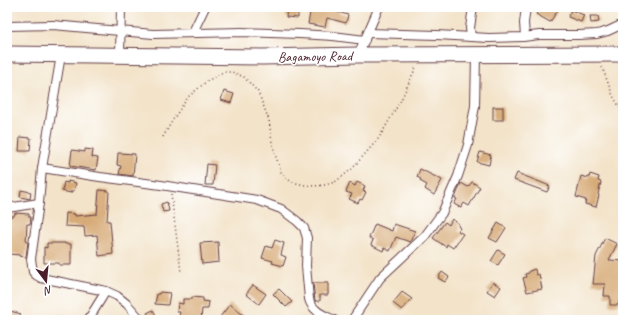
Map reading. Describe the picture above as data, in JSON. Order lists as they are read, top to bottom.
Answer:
{
  "streets": {
    "highway": ["Bagamoyo Road"]
  },
  "north": "bottom"
}
